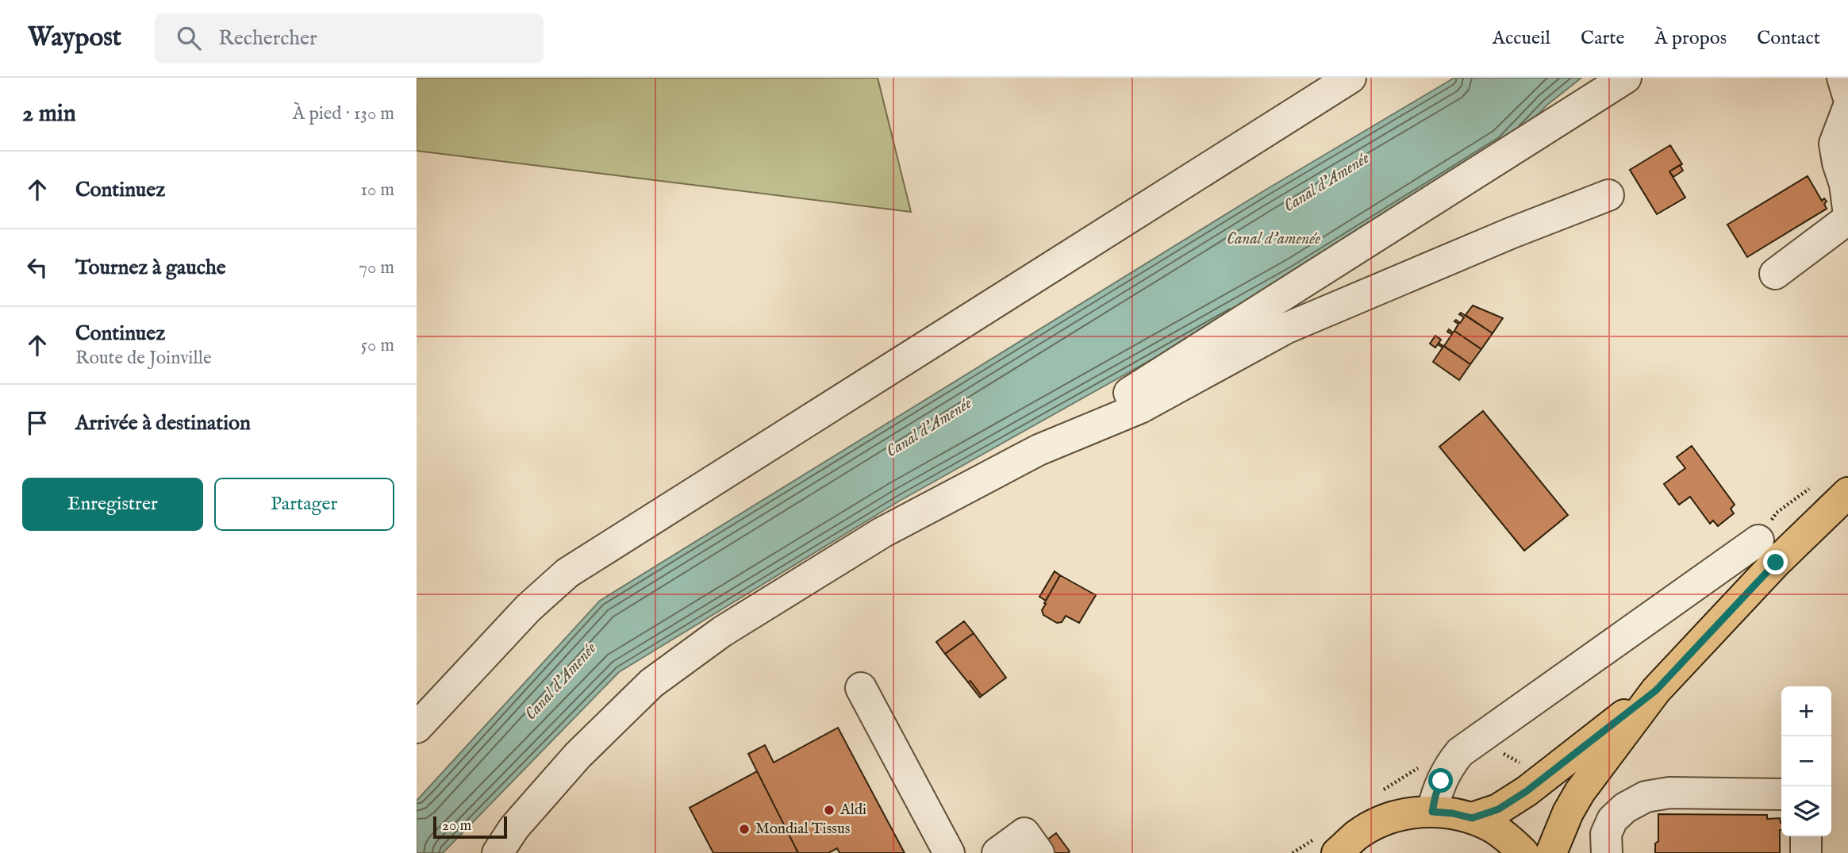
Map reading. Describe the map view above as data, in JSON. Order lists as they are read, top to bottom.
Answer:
{
  "water": ["Canal d'Amenée", "Canal d'amenée"],
  "places": ["Aldi", "Mondial Tissus"],
  "scale_bar": "20 m",
  "page": {
    "header": "Waypost",
    "search": "Rechercher",
    "nav": [
      "Accueil",
      "Carte",
      "À propos",
      "Contact"
    ],
    "heading": ["2 min", "À pied · 130 m"],
    "list": [
      ["Continuez", "10 m"],
      ["Tournez à gauche", "70 m"],
      ["Continuez", "Route de Joinville", "50 m"],
      "Arrivée à destination"
    ],
    "buttons": ["Enregistrer", "Partager"],
    "map_buttons": ["+", "−"],
    "scale": "20 m"
  }
}
